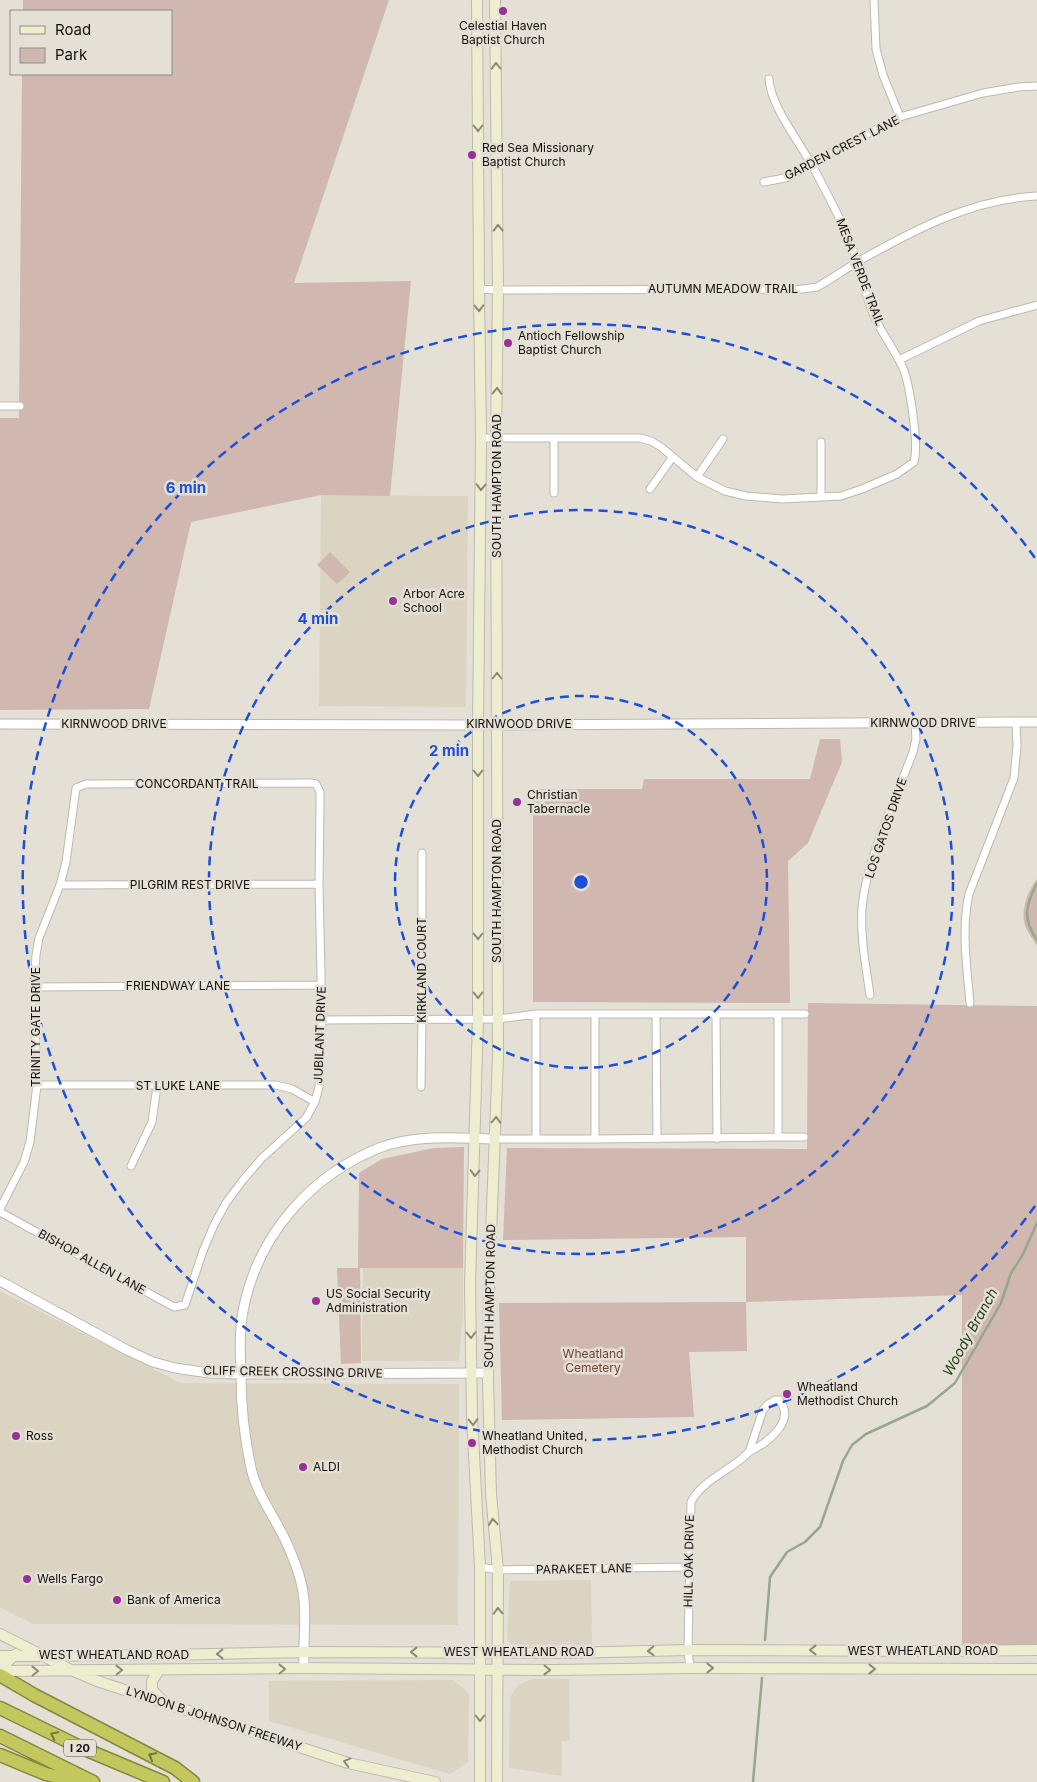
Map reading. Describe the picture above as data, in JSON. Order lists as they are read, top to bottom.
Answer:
{
  "streets": {
    "highway": ["I 20"],
    "main road": ["SOUTH HAMPTON ROAD", "WEST WHEATLAND ROAD", "LYNDON B JOHNSON FREEWAY"],
    "street": [
      "GARDEN CREST LANE",
      "MESA VERDE TRAIL",
      "AUTUMN MEADOW TRAIL",
      "KIRNWOOD DRIVE",
      "CONCORDANT TRAIL",
      "LOS GATOS DRIVE",
      "PILGRIM REST DRIVE",
      "KIRKLAND COURT",
      "FRIENDWAY LANE",
      "TRINITY GATE DRIVE",
      "JUBILANT DRIVE",
      "ST LUKE LANE",
      "BISHOP ALLEN LANE",
      "CLIFF CREEK CROSSING DRIVE",
      "HILL OAK DRIVE",
      "PARAKEET LANE"
    ]
  },
  "crossings": [
    ["GARDEN CREST LANE", "MESA VERDE TRAIL"],
    ["MESA VERDE TRAIL", "AUTUMN MEADOW TRAIL"],
    ["AUTUMN MEADOW TRAIL", "SOUTH HAMPTON ROAD"],
    ["SOUTH HAMPTON ROAD", "KIRNWOOD DRIVE"],
    ["SOUTH HAMPTON ROAD", "CLIFF CREEK CROSSING DRIVE"],
    ["SOUTH HAMPTON ROAD", "PARAKEET LANE"],
    ["SOUTH HAMPTON ROAD", "WEST WHEATLAND ROAD"],
    ["KIRNWOOD DRIVE", "LOS GATOS DRIVE"],
    ["CONCORDANT TRAIL", "TRINITY GATE DRIVE"],
    ["CONCORDANT TRAIL", "JUBILANT DRIVE"],
    ["PILGRIM REST DRIVE", "TRINITY GATE DRIVE"],
    ["PILGRIM REST DRIVE", "JUBILANT DRIVE"],
    ["FRIENDWAY LANE", "TRINITY GATE DRIVE"],
    ["FRIENDWAY LANE", "JUBILANT DRIVE"],
    ["TRINITY GATE DRIVE", "ST LUKE LANE"],
    ["TRINITY GATE DRIVE", "BISHOP ALLEN LANE"],
    ["JUBILANT DRIVE", "ST LUKE LANE"],
    ["JUBILANT DRIVE", "BISHOP ALLEN LANE"],
    ["HILL OAK DRIVE", "PARAKEET LANE"],
    ["HILL OAK DRIVE", "WEST WHEATLAND ROAD"],
    ["WEST WHEATLAND ROAD", "LYNDON B JOHNSON FREEWAY"]
  ],
  "one_way": ["LYNDON B JOHNSON FREEWAY"],
  "water": ["Woody Branch"],
  "parks": ["Wheatland Cemetery"],
  "places": [
    "Celestial Haven Baptist Church",
    "Red Sea Missionary Baptist Church",
    "Antioch Fellowship Baptist Church",
    "Arbor Acre School",
    "Christian Tabernacle",
    "US Social Security Administration",
    "Wheatland Methodist Church",
    "Ross",
    "Wheatland United Methodist Church",
    "ALDI",
    "Wells Fargo",
    "Bank of America"
  ],
  "legend": ["Road", "Park"],
  "rings": ["6 min", "4 min", "2 min"]
}
